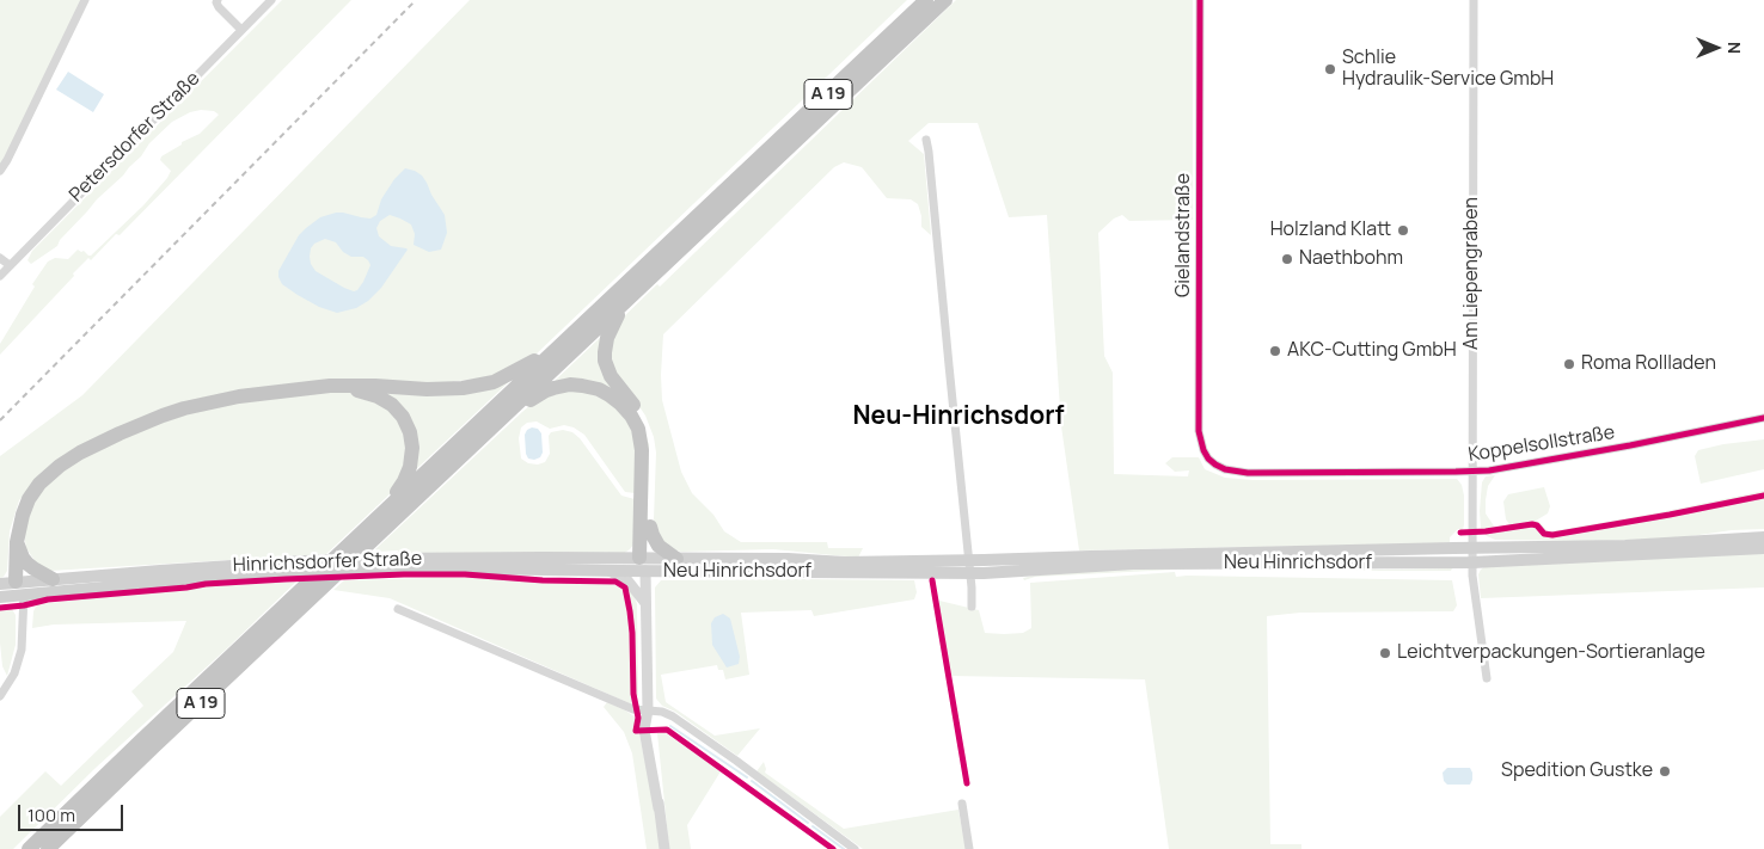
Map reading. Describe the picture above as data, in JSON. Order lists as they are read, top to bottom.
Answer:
{
  "streets": {
    "highway": ["A 19"],
    "main road": ["Hinrichsdorfer Straße", "Neu Hinrichsdorf"],
    "street": [
      "Petersdorfer Straße",
      "Gielandstraße",
      "Am Liepengraben",
      "Koppelsollstraße"
    ]
  },
  "crossings": [
    ["Gielandstraße", "Koppelsollstraße"],
    ["Am Liepengraben", "Koppelsollstraße"],
    ["Am Liepengraben", "Neu Hinrichsdorf"],
    ["Hinrichsdorfer Straße", "Neu Hinrichsdorf"]
  ],
  "districts": ["Neu-Hinrichsdorf"],
  "places": [
    "Schlie Hydraulik-Service GmbH",
    "Holzland Klatt",
    "Naethbohm",
    "AKC-Cutting GmbH",
    "Roma Rollladen",
    "Leichtverpackungen-Sortieranlage",
    "Spedition Gustke"
  ],
  "scale_bar": "100 m",
  "north": "right"
}
